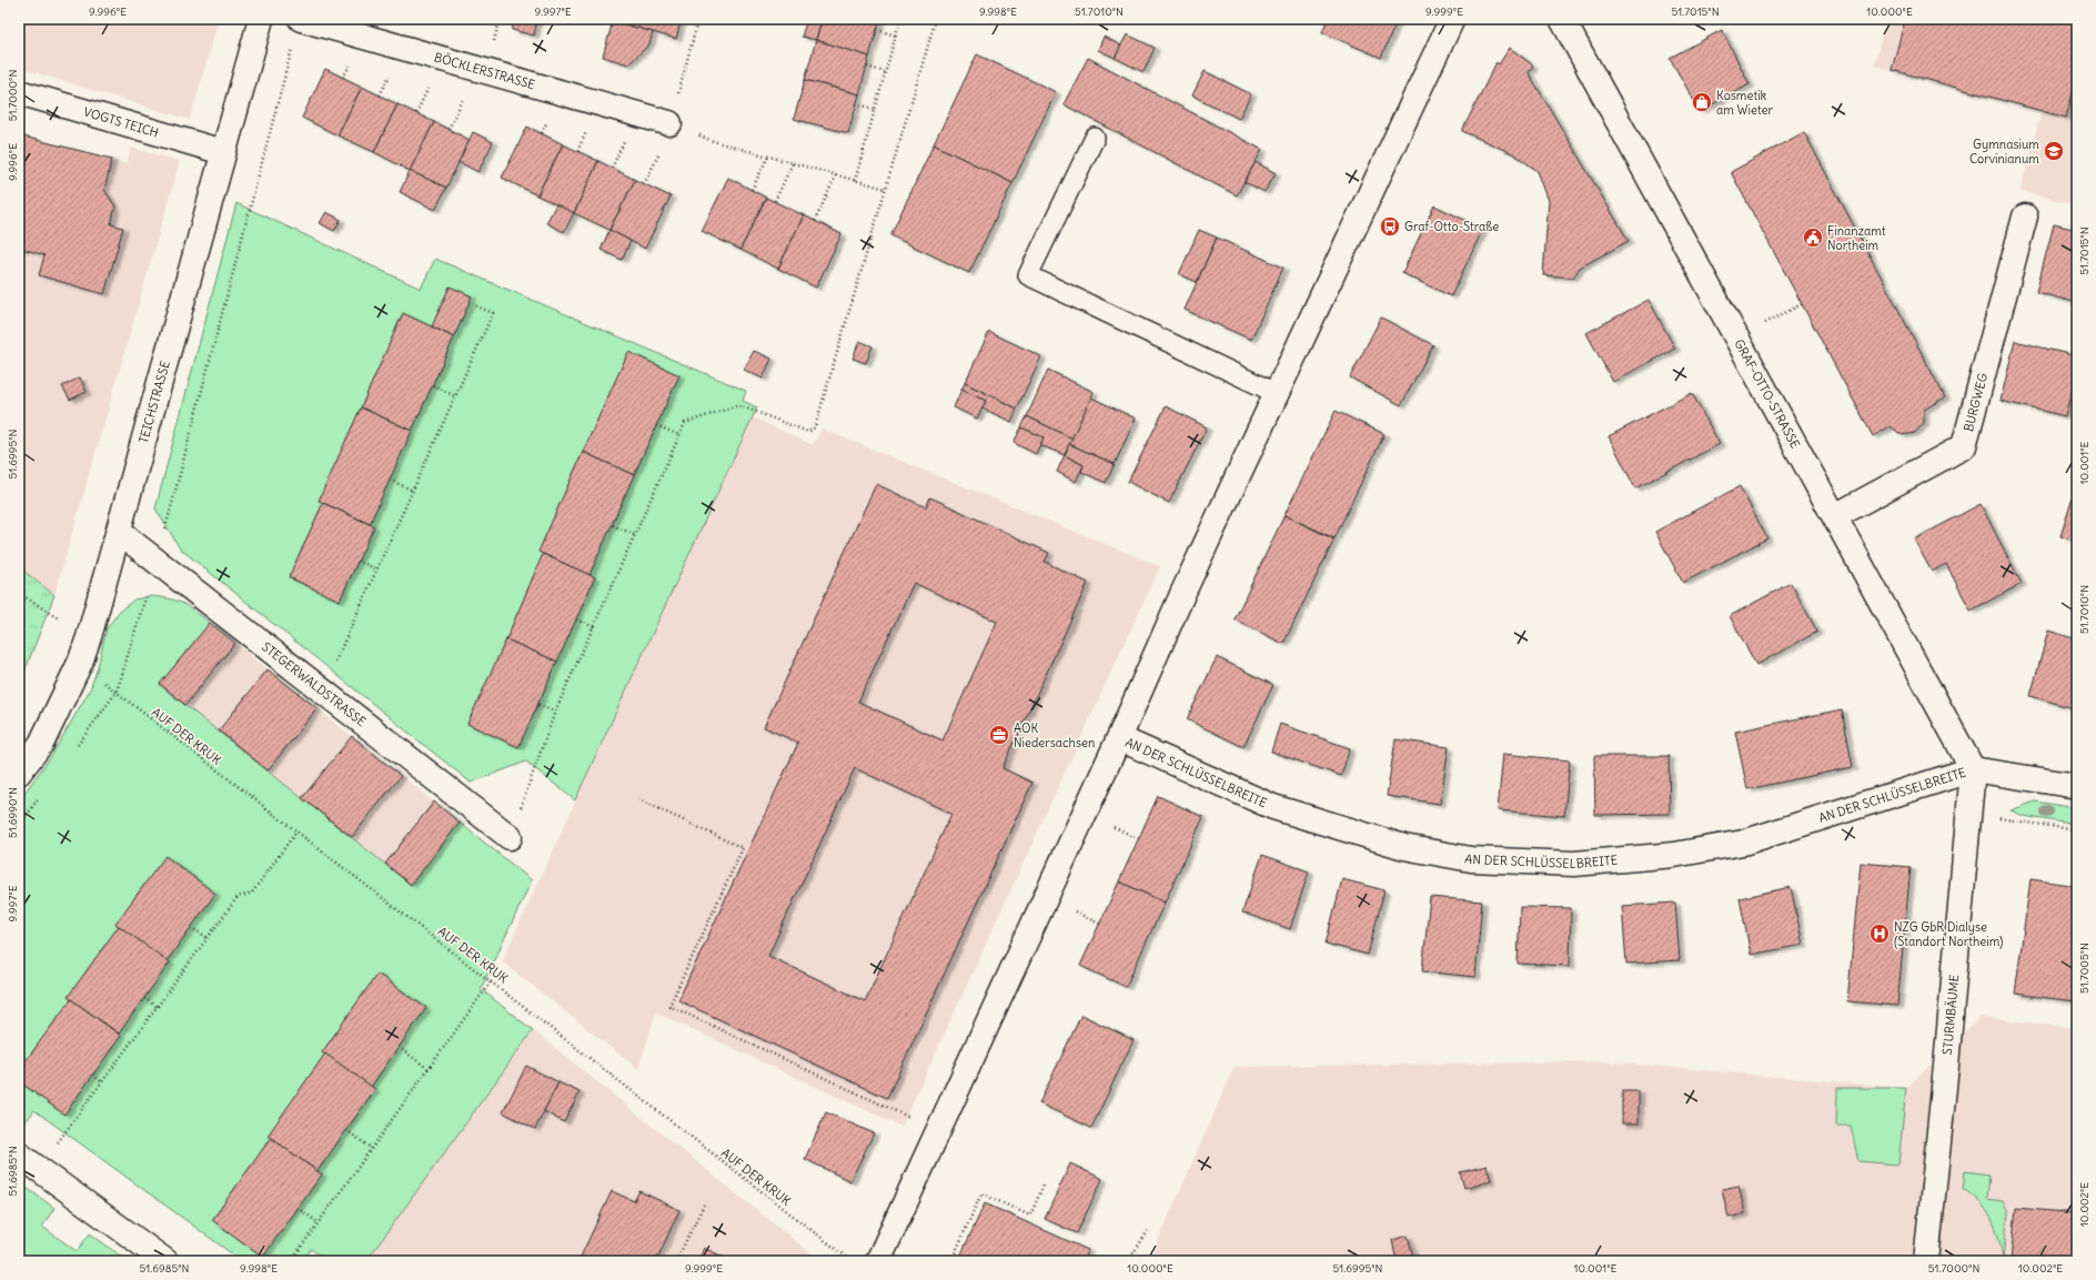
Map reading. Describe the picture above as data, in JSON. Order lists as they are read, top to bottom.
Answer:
{
  "streets": {
    "street": [
      "BÖCKLERSTRASSE",
      "VOGTS TEICH",
      "GRAF-OTTO-STRASSE",
      "TEICHSTRASSE",
      "BURGWEG",
      "STEGERWALDSTRASSE",
      "AN DER SCHLÜSSELBREITE",
      "STURMBÄUME"
    ],
    "path": ["AUF DER KRUK"]
  },
  "crossings": [
    ["VOGTS TEICH", "TEICHSTRASSE"],
    ["GRAF-OTTO-STRASSE", "BURGWEG"],
    ["GRAF-OTTO-STRASSE", "AN DER SCHLÜSSELBREITE"],
    ["GRAF-OTTO-STRASSE", "STURMBÄUME"],
    ["TEICHSTRASSE", "STEGERWALDSTRASSE"],
    ["TEICHSTRASSE", "AUF DER KRUK"],
    ["AN DER SCHLÜSSELBREITE", "STURMBÄUME"]
  ],
  "places": {
    "shop": ["Kosmetik am Wieter"],
    "school or university": ["Gymnasium Corvinianum"],
    "bus stop": ["Graf-Otto-Straße"],
    "public building": ["Finanzamt Northeim"],
    "office": ["AOK Niedersachsen"],
    "hospital": ["NZG GbR Dialyse (Standort Northeim)"]
  },
  "coordinates": [
    "9.996°E",
    "9.997°E",
    "9.998°E",
    "51.7010°N",
    "9.999°E",
    "51.7015°N",
    "10.000°E",
    "51.7000°N",
    "51.6995°N",
    "10.001°E",
    "51.6990°N",
    "51.7005°N",
    "51.6985°N",
    "10.002°E"
  ]
}
